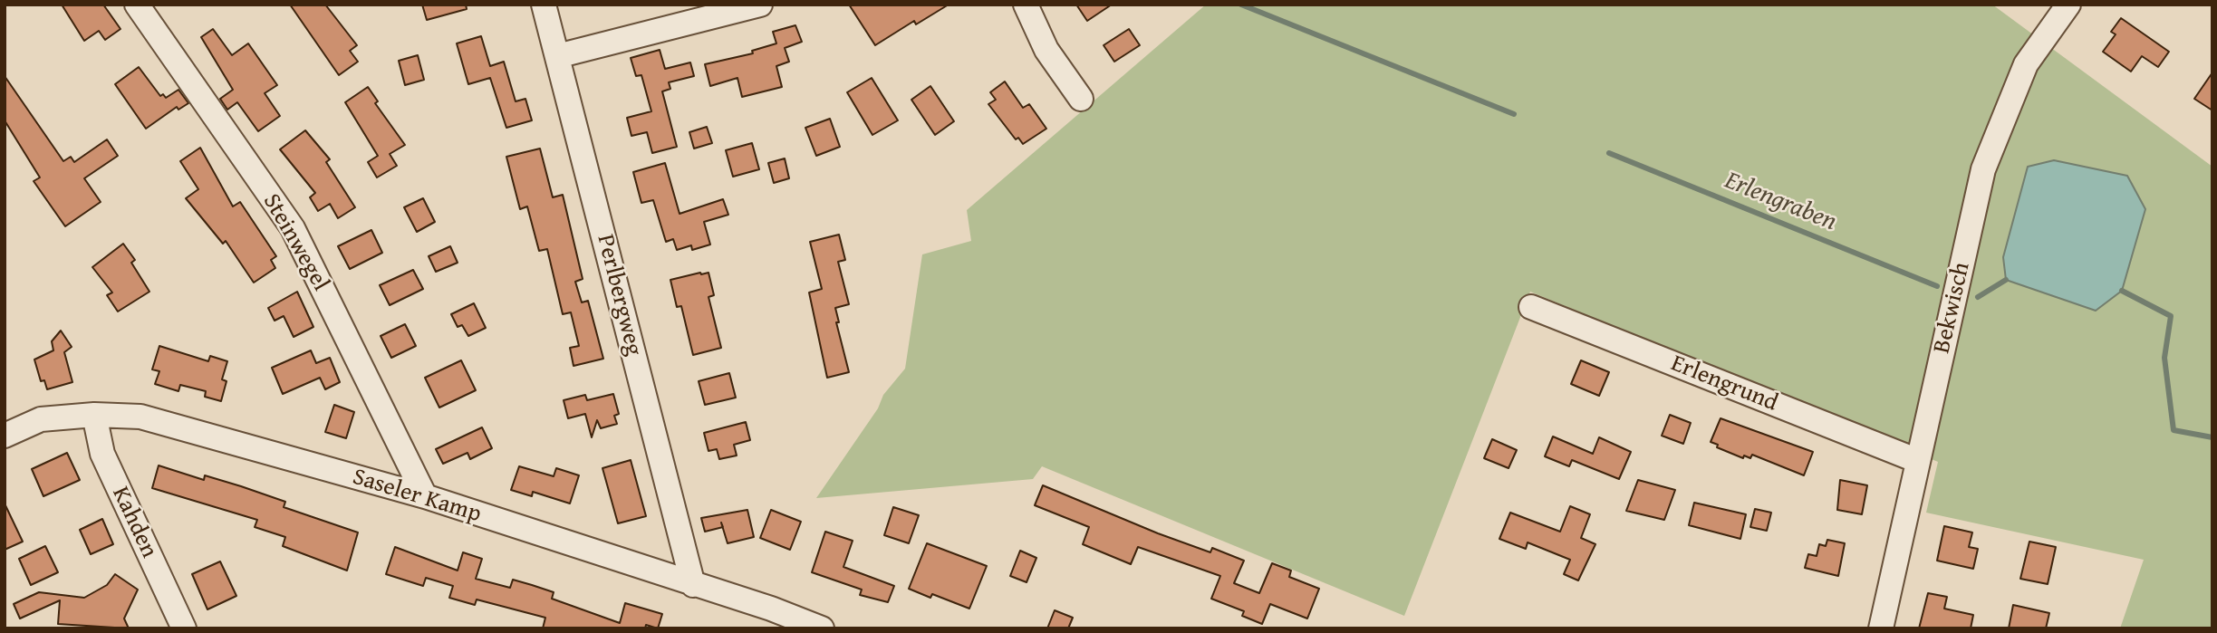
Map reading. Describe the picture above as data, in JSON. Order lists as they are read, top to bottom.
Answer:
{
  "streets": {
    "street": [
      "Steinwegel",
      "Perlbergweg",
      "Bekwisch",
      "Erlengrund",
      "Saseler Kamp",
      "Kahden"
    ]
  },
  "crossings": [
    ["Steinwegel", "Saseler Kamp"],
    ["Perlbergweg", "Saseler Kamp"],
    ["Bekwisch", "Erlengrund"],
    ["Saseler Kamp", "Kahden"]
  ],
  "water": ["Erlengraben"]
}
